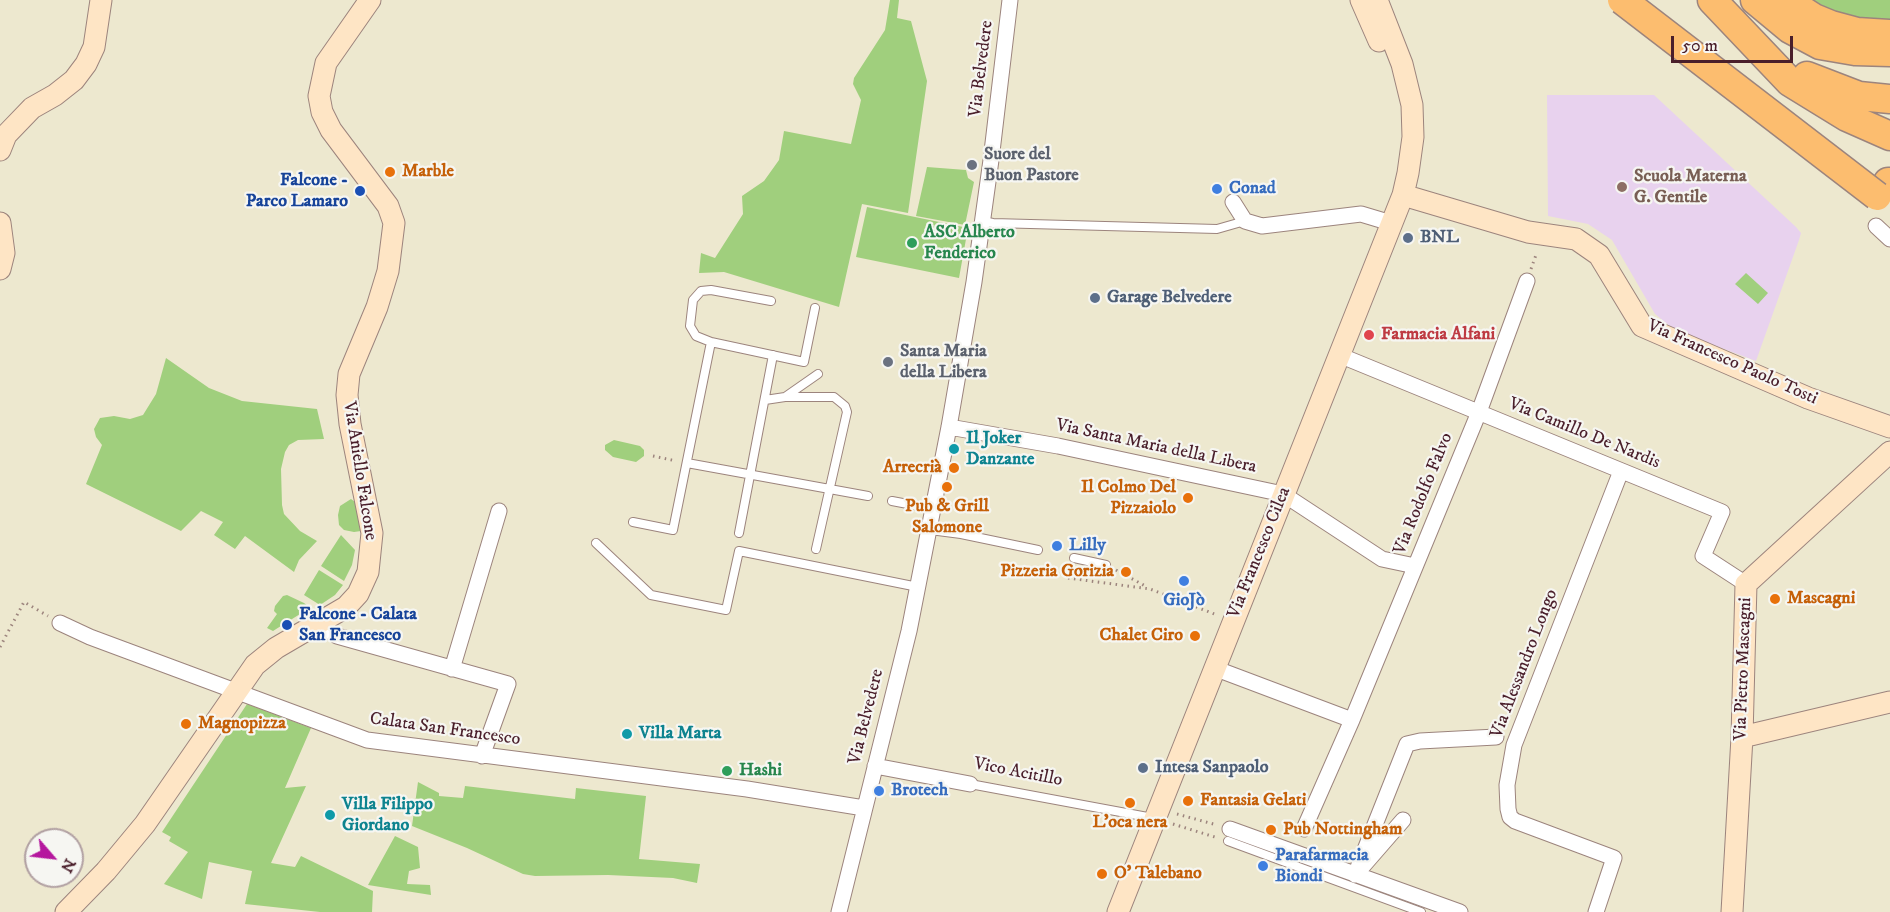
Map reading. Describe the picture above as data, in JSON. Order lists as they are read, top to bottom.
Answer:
{
  "streets": {
    "street": [
      "Via Belvedere",
      "Via Francesco Paolo Tosti",
      "Via Camillo De Nardis",
      "Via Santa Maria della Libera",
      "Via Aniello Falcone",
      "Via Rodolfo Falvo",
      "Via Francesco Cilea",
      "Via Alessandro Longo",
      "Via Pietro Mascagni",
      "Calata San Francesco",
      "Vico Acitillo"
    ]
  },
  "crossings": [
    ["Via Belvedere", "Via Santa Maria della Libera"],
    ["Via Belvedere", "Calata San Francesco"],
    ["Via Belvedere", "Vico Acitillo"],
    ["Via Francesco Paolo Tosti", "Via Francesco Cilea"],
    ["Via Camillo De Nardis", "Via Rodolfo Falvo"],
    ["Via Camillo De Nardis", "Via Francesco Cilea"],
    ["Via Camillo De Nardis", "Via Alessandro Longo"],
    ["Via Camillo De Nardis", "Via Pietro Mascagni"],
    ["Via Santa Maria della Libera", "Via Francesco Cilea"],
    ["Via Aniello Falcone", "Calata San Francesco"],
    ["Via Francesco Cilea", "Vico Acitillo"]
  ],
  "places": [
    "Suore del Buon Pastore",
    "Marble",
    "Scuola Materna G. Gentile",
    "Conad",
    "Falcone - Parco Lamaro",
    "BNL",
    "ASC Alberto Fenderico",
    "Garage Belvedere",
    "Farmacia Alfani",
    "Santa Maria della Libera",
    "Il Joker Danzante",
    "Arrecrià",
    "Pub & Grill Salomone",
    "Il Colmo Del Pizzaiolo",
    "Lilly",
    "Pizzeria Gorizia",
    "GioJò",
    "Mascagni",
    "Falcone - Calata San Francesco",
    "Chalet Ciro",
    "Magnopizza",
    "Villa Marta",
    "Intesa Sanpaolo",
    "Hashi",
    "Brotech",
    "Fantasia Gelati",
    "L'oca nera",
    "Villa Filippo Giordano",
    "Pub Nottingham",
    "Parafarmacia Biondi",
    "O' Talebano"
  ],
  "scale_bar": "50 m",
  "north": "bottom right"
}
